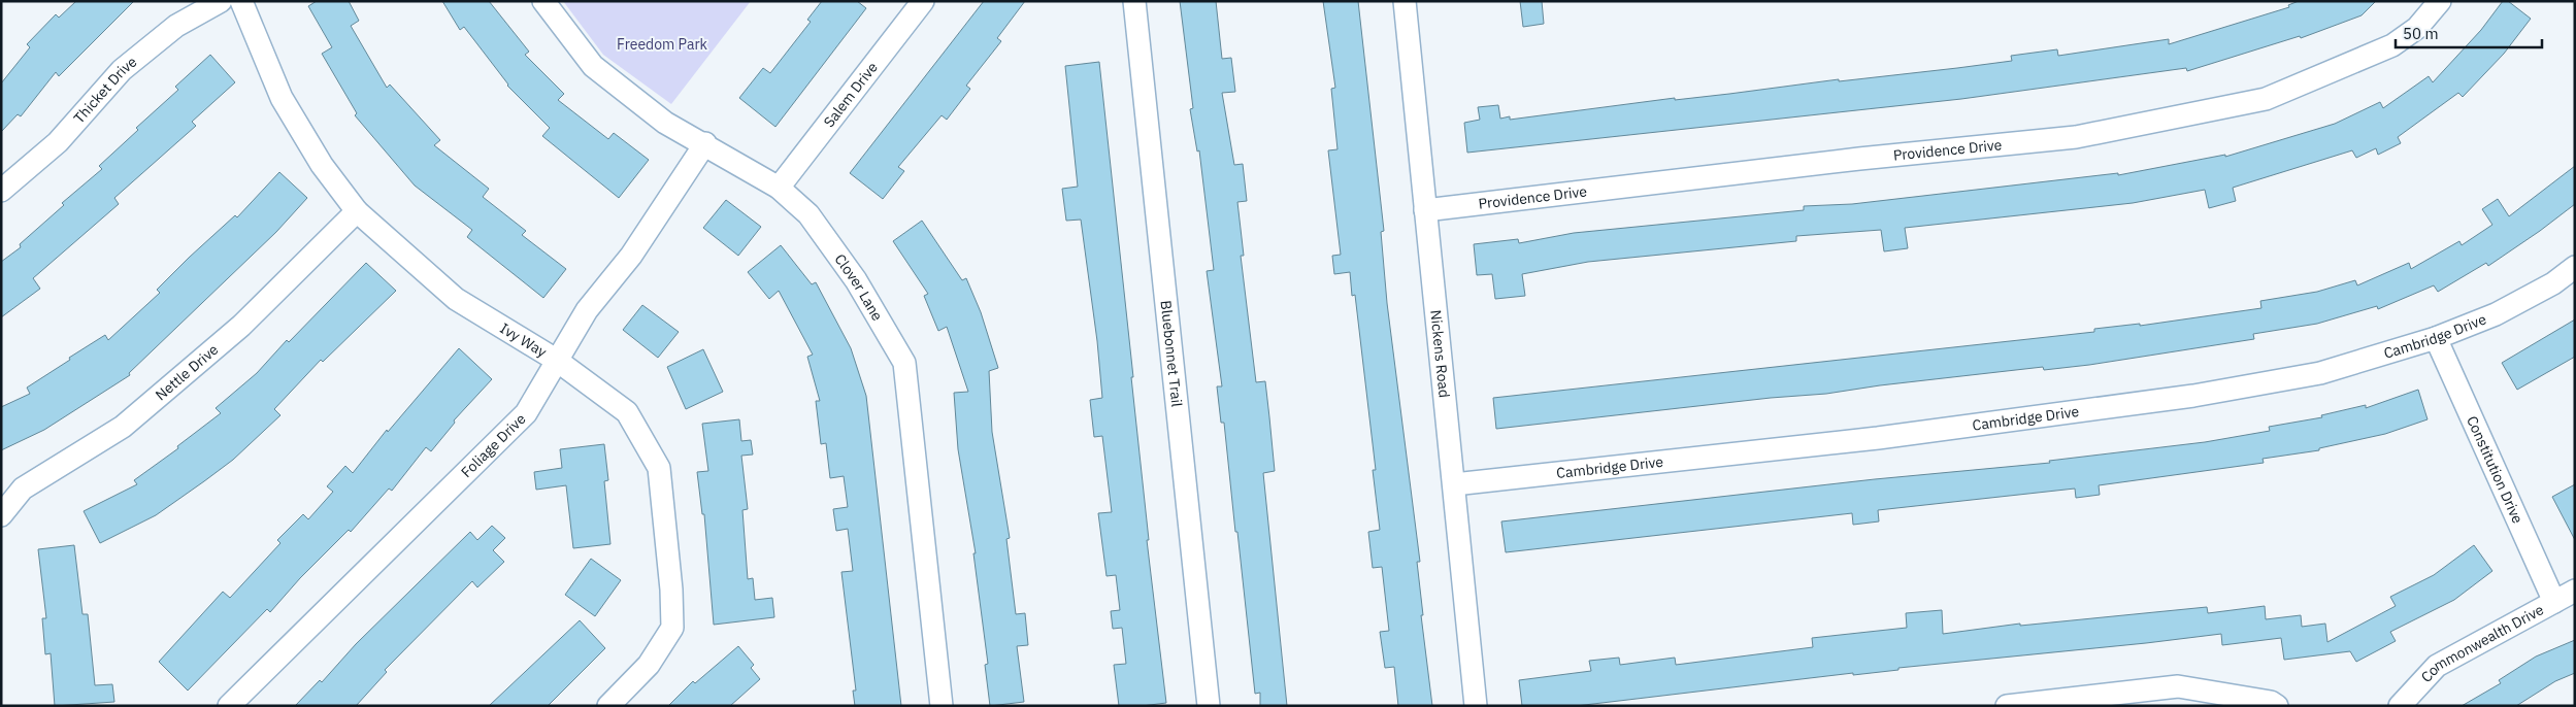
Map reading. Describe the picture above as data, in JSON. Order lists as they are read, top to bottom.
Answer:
{
  "streets": {
    "street": [
      "Thicket Drive",
      "Salem Drive",
      "Providence Drive",
      "Clover Lane",
      "Cambridge Drive",
      "Ivy Way",
      "Bluebonnet Trail",
      "Nickens Road",
      "Nettle Drive",
      "Foliage Drive",
      "Constitution Drive",
      "Commonwealth Drive"
    ]
  },
  "crossings": [
    ["Salem Drive", "Clover Lane"],
    ["Providence Drive", "Nickens Road"],
    ["Clover Lane", "Foliage Drive"],
    ["Cambridge Drive", "Nickens Road"],
    ["Cambridge Drive", "Constitution Drive"],
    ["Ivy Way", "Nettle Drive"],
    ["Ivy Way", "Foliage Drive"],
    ["Constitution Drive", "Commonwealth Drive"]
  ],
  "parks": ["Freedom Park"],
  "scale_bar": "50 m"
}
